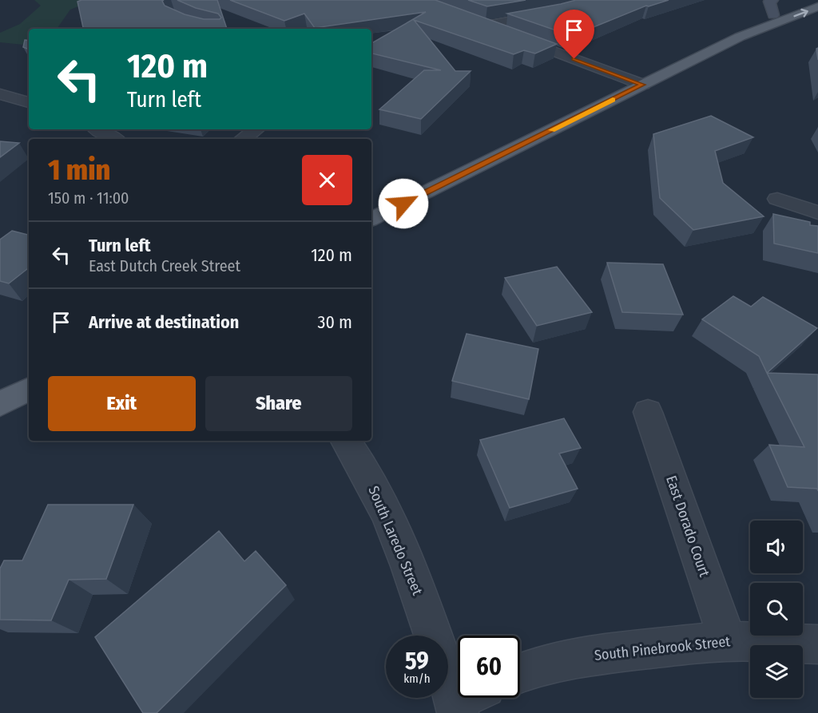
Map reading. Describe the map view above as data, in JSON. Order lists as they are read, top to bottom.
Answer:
{
  "streets": {
    "street": ["East Dorado Court", "South Laredo Street", "South Pinebrook Street"]
  },
  "crossings": [
    ["East Dorado Court", "South Pinebrook Street"]
  ],
  "page": {
    "turn": ["120 m", "Turn left"],
    "heading": ["1 min", "150 m · 11:00"],
    "list": [
      {
        "name": "Turn left",
        "note": "East Dutch Creek Street",
        "value": "120 m"
      },
      {
        "name": "Arrive at destination",
        "value": "30 m"
      }
    ],
    "buttons": ["Exit", "Share"],
    "speed": "59 km/h",
    "limit": "60"
  }
}
